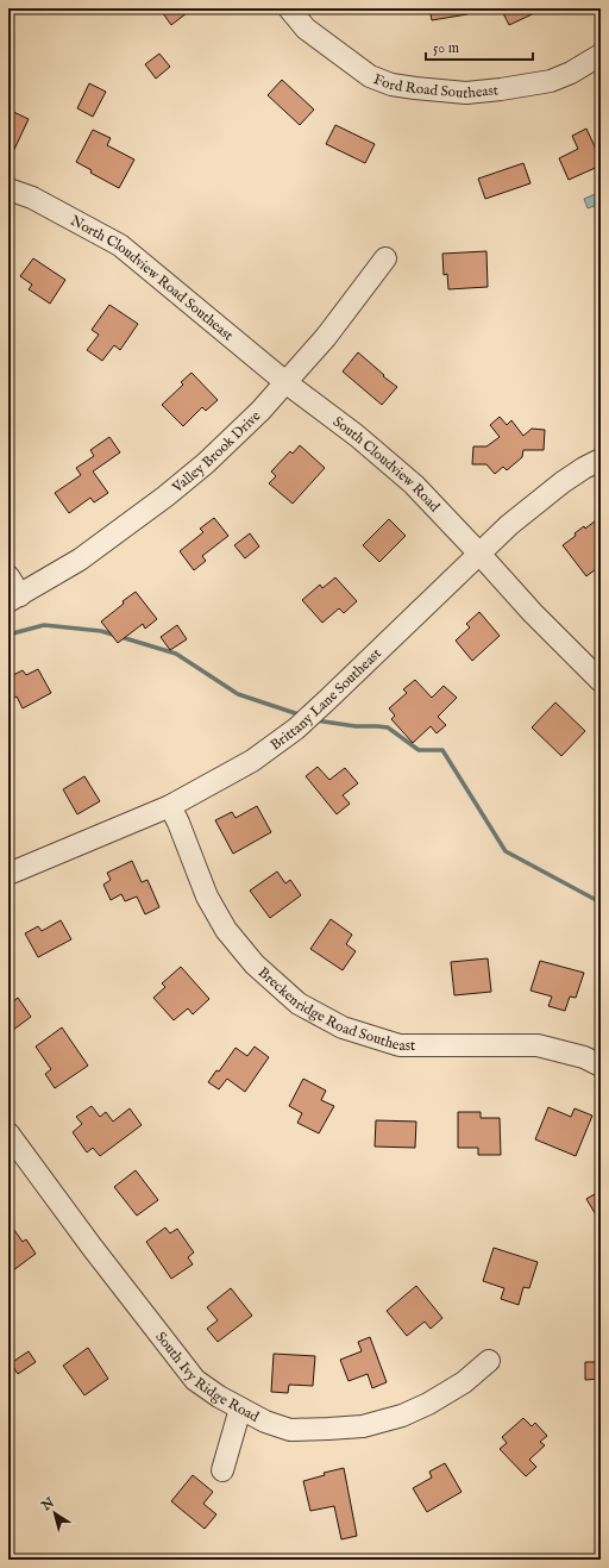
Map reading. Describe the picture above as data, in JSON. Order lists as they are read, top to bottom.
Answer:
{
  "streets": {
    "street": [
      "Ford Road Southeast",
      "North Cloudview Road Southeast",
      "Valley Brook Drive",
      "South Cloudview Road",
      "Brittany Lane Southeast",
      "Breckenridge Road Southeast",
      "South Ivy Ridge Road"
    ]
  },
  "crossings": [
    ["North Cloudview Road Southeast", "Valley Brook Drive"],
    ["North Cloudview Road Southeast", "South Cloudview Road"],
    ["Valley Brook Drive", "South Cloudview Road"],
    ["South Cloudview Road", "Brittany Lane Southeast"],
    ["Brittany Lane Southeast", "Breckenridge Road Southeast"]
  ],
  "scale_bar": "50 m",
  "north": "top left"
}
